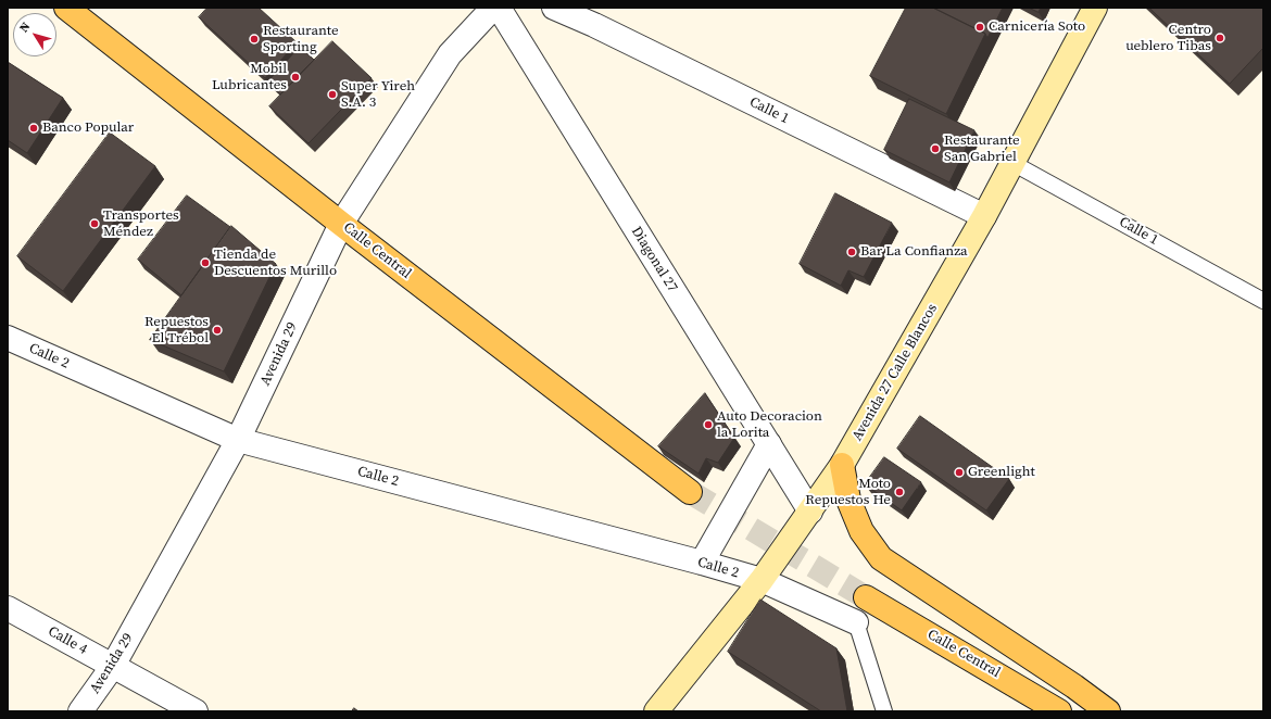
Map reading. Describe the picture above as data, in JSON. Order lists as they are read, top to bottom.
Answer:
{
  "streets": {
    "main road": ["Calle Central", "Avenida 27 Calle Blancos"],
    "street": [
      "Calle 1",
      "Diagonal 27",
      "Avenida 29",
      "Calle 2",
      "Calle 4"
    ]
  },
  "crossings": [
    ["Calle 1", "Avenida 27 Calle Blancos"],
    ["Calle Central", "Avenida 29"],
    ["Diagonal 27", "Avenida 27 Calle Blancos"],
    ["Avenida 29", "Calle 2"],
    ["Avenida 29", "Calle 4"],
    ["Calle 2", "Avenida 27 Calle Blancos"]
  ],
  "places": [
    "Carnicería Soto",
    "Centro ueblero Tibas",
    "Restaurante Sporting",
    "Mobil Lubricantes",
    "Super Yireh S.A. 3",
    "Banco Popular",
    "Restaurante San Gabriel",
    "Transportes Méndez",
    "Bar La Confianza",
    "Tienda de Descuentos Murillo",
    "Repuestos El Trébol",
    "Auto Decoracion la Lorita",
    "Greenlight",
    "Moto Repuestos He"
  ],
  "north": "top left"
}
